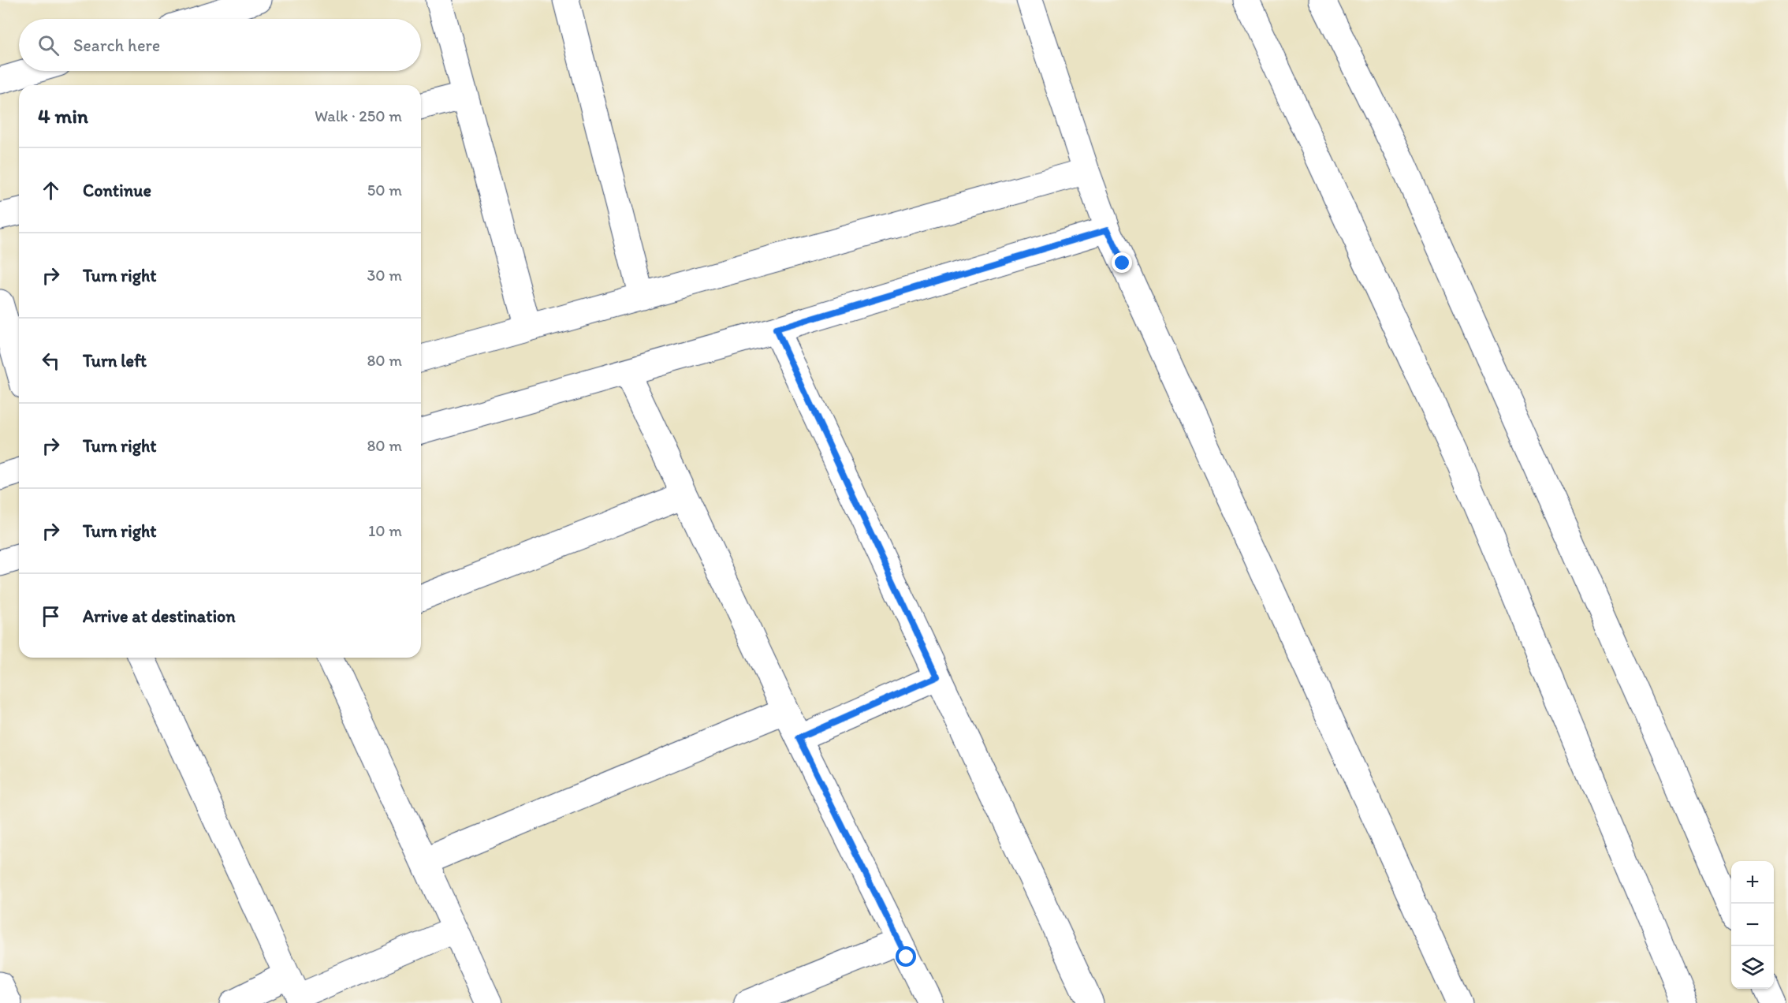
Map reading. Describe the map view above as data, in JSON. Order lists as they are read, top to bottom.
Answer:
{
  "page": {
    "search": "Search here",
    "heading": ["4 min", "Walk · 250 m"],
    "list": [
      ["Continue", "50 m"],
      ["Turn right", "30 m"],
      ["Turn left", "80 m"],
      ["Turn right", "80 m"],
      ["Turn right", "10 m"],
      "Arrive at destination"
    ],
    "map_buttons": ["+", "−"]
  }
}
